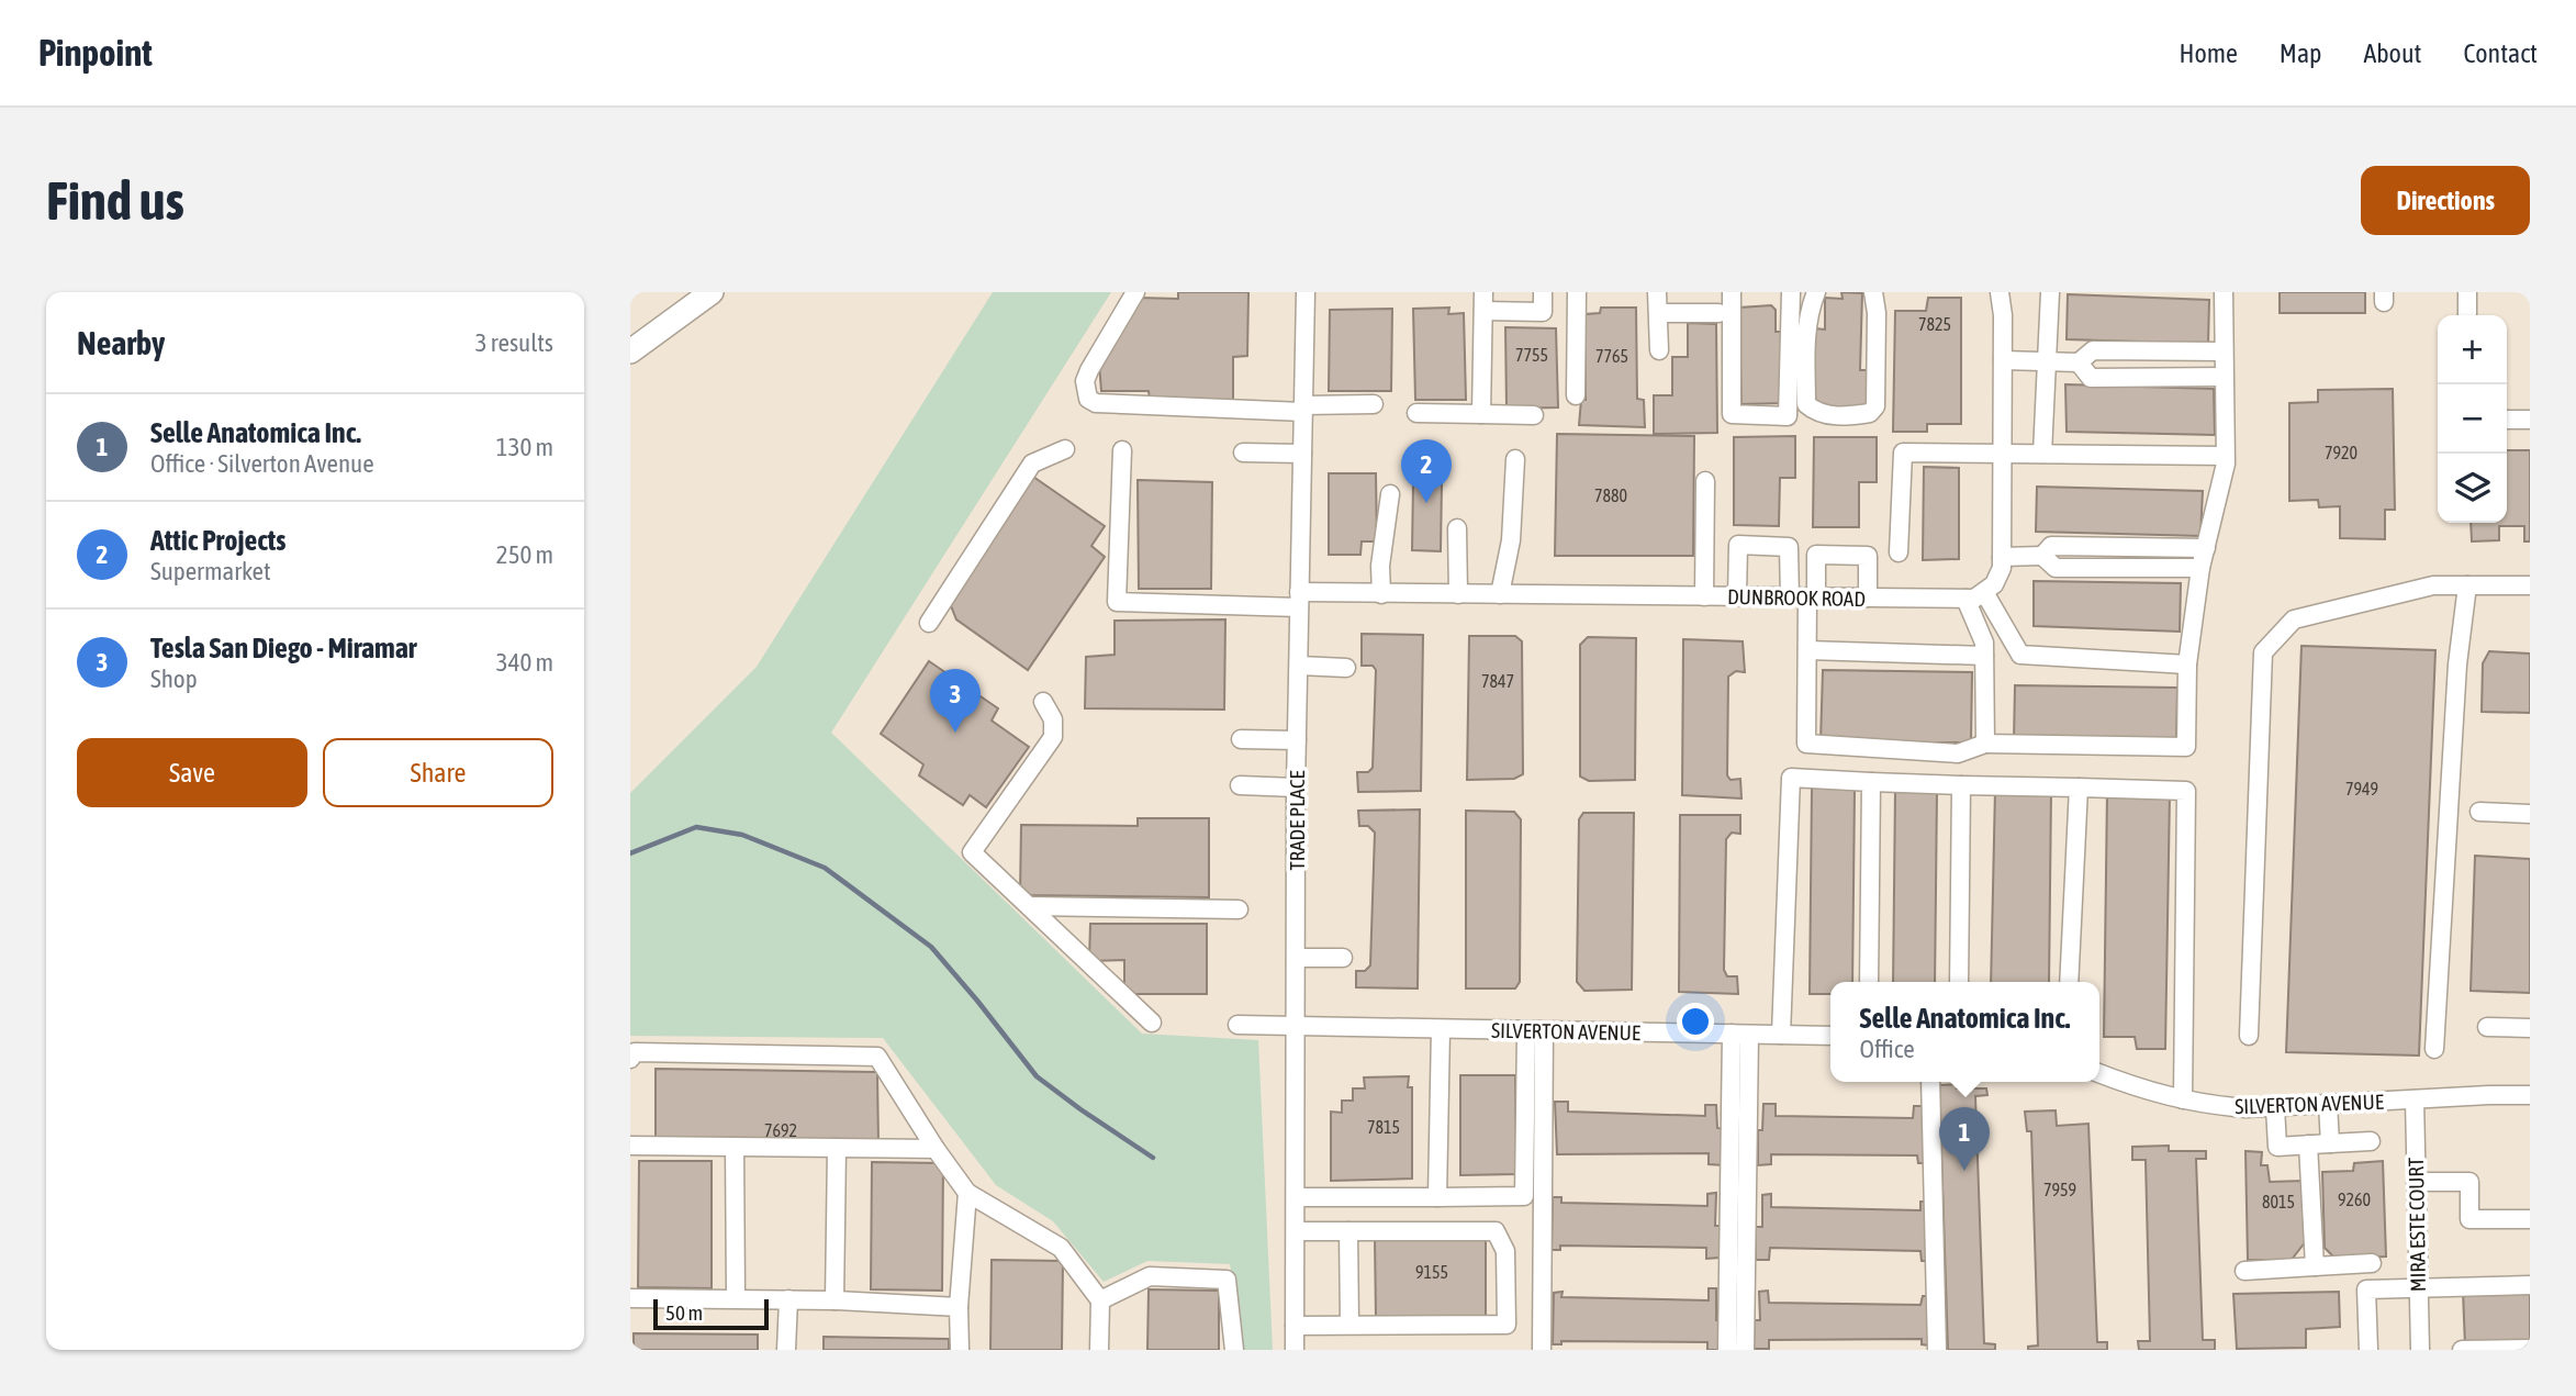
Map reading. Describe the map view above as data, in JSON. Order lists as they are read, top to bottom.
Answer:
{
  "streets": {
    "street": [
      "DUNBROOK ROAD",
      "TRADE PLACE",
      "SILVERTON AVENUE",
      "MIRA ESTE COURT"
    ]
  },
  "crossings": [
    ["DUNBROOK ROAD", "TRADE PLACE"],
    ["TRADE PLACE", "SILVERTON AVENUE"],
    ["SILVERTON AVENUE", "MIRA ESTE COURT"]
  ],
  "house_numbers": [
    "7825",
    "7755",
    "7765",
    "7920",
    "7880",
    "7847",
    "7949",
    "7815",
    "7692",
    "7959",
    "9260",
    "8015",
    "9155"
  ],
  "scale_bar": "50 m",
  "page": {
    "header": "Pinpoint",
    "nav": [
      "Home",
      "Map",
      "About",
      "Contact"
    ],
    "buttons": [
      "Directions",
      ["Save", "Share"]
    ],
    "title": "Find us",
    "heading": ["Nearby", "3 results"],
    "map_buttons": ["+", "−"],
    "list": [
      {
        "mark": "1",
        "name": "Selle Anatomica Inc.",
        "note": "Office · Silverton Avenue",
        "value": "130 m"
      },
      {
        "mark": "2",
        "name": "Attic Projects",
        "note": "Supermarket",
        "value": "250 m"
      },
      {
        "mark": "3",
        "name": "Tesla San Diego - Miramar",
        "note": "Shop",
        "value": "340 m"
      }
    ],
    "pins": ["2", "3", "1"],
    "popup": ["Selle Anatomica Inc.", "Office"],
    "scale": "50 m"
  }
}
